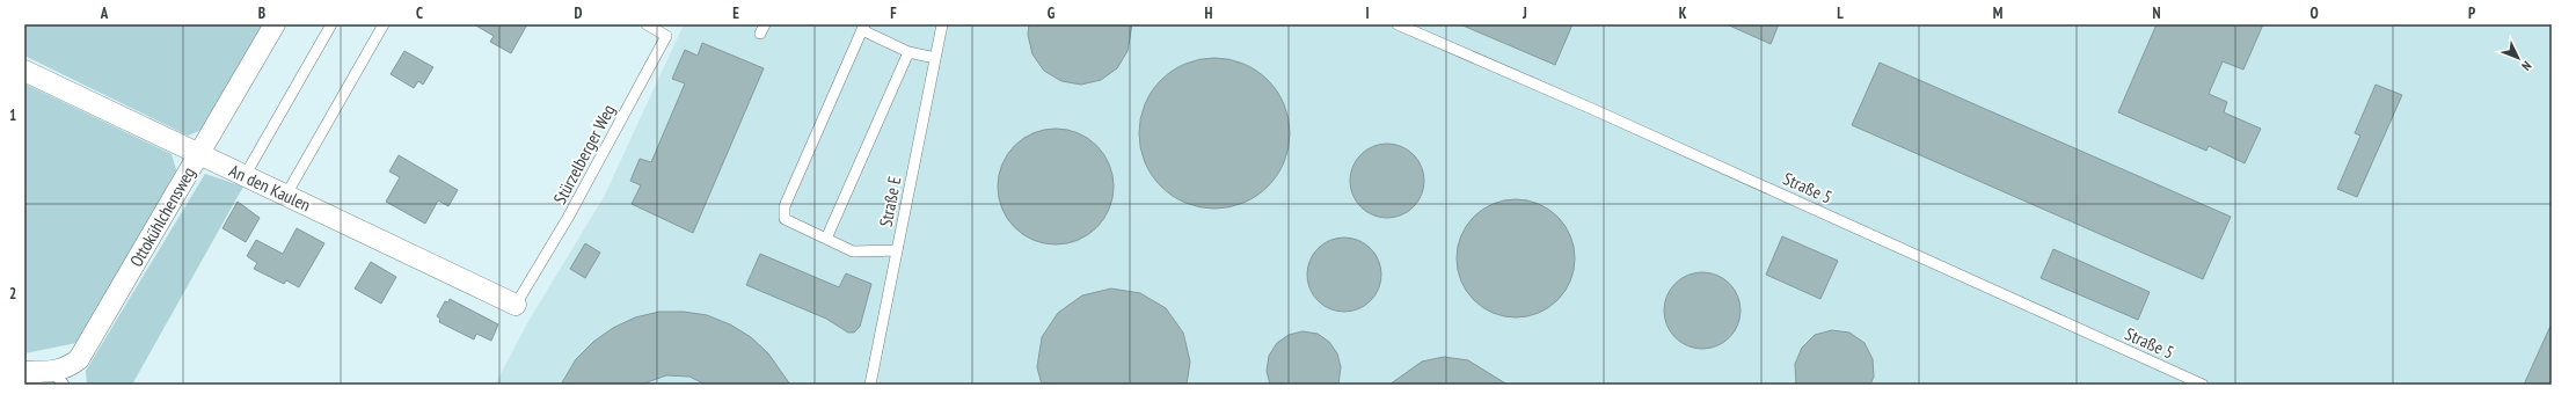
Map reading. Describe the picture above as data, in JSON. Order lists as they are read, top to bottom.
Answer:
{
  "streets": {
    "street": ["An den Kaulen", "Ottokühlchensweg"],
    "lane": ["Stürzelberger Weg", "Straße 5", "Straße E"]
  },
  "crossings": [
    ["Stürzelberger Weg", "An den Kaulen"],
    ["An den Kaulen", "Ottokühlchensweg"]
  ],
  "north": "bottom right",
  "grid": {
    "columns": [
      "A",
      "B",
      "C",
      "D",
      "E",
      "F",
      "G",
      "H",
      "I",
      "J",
      "K",
      "L",
      "M",
      "N",
      "O",
      "P"
    ],
    "rows": ["1", "2"]
  }
}
